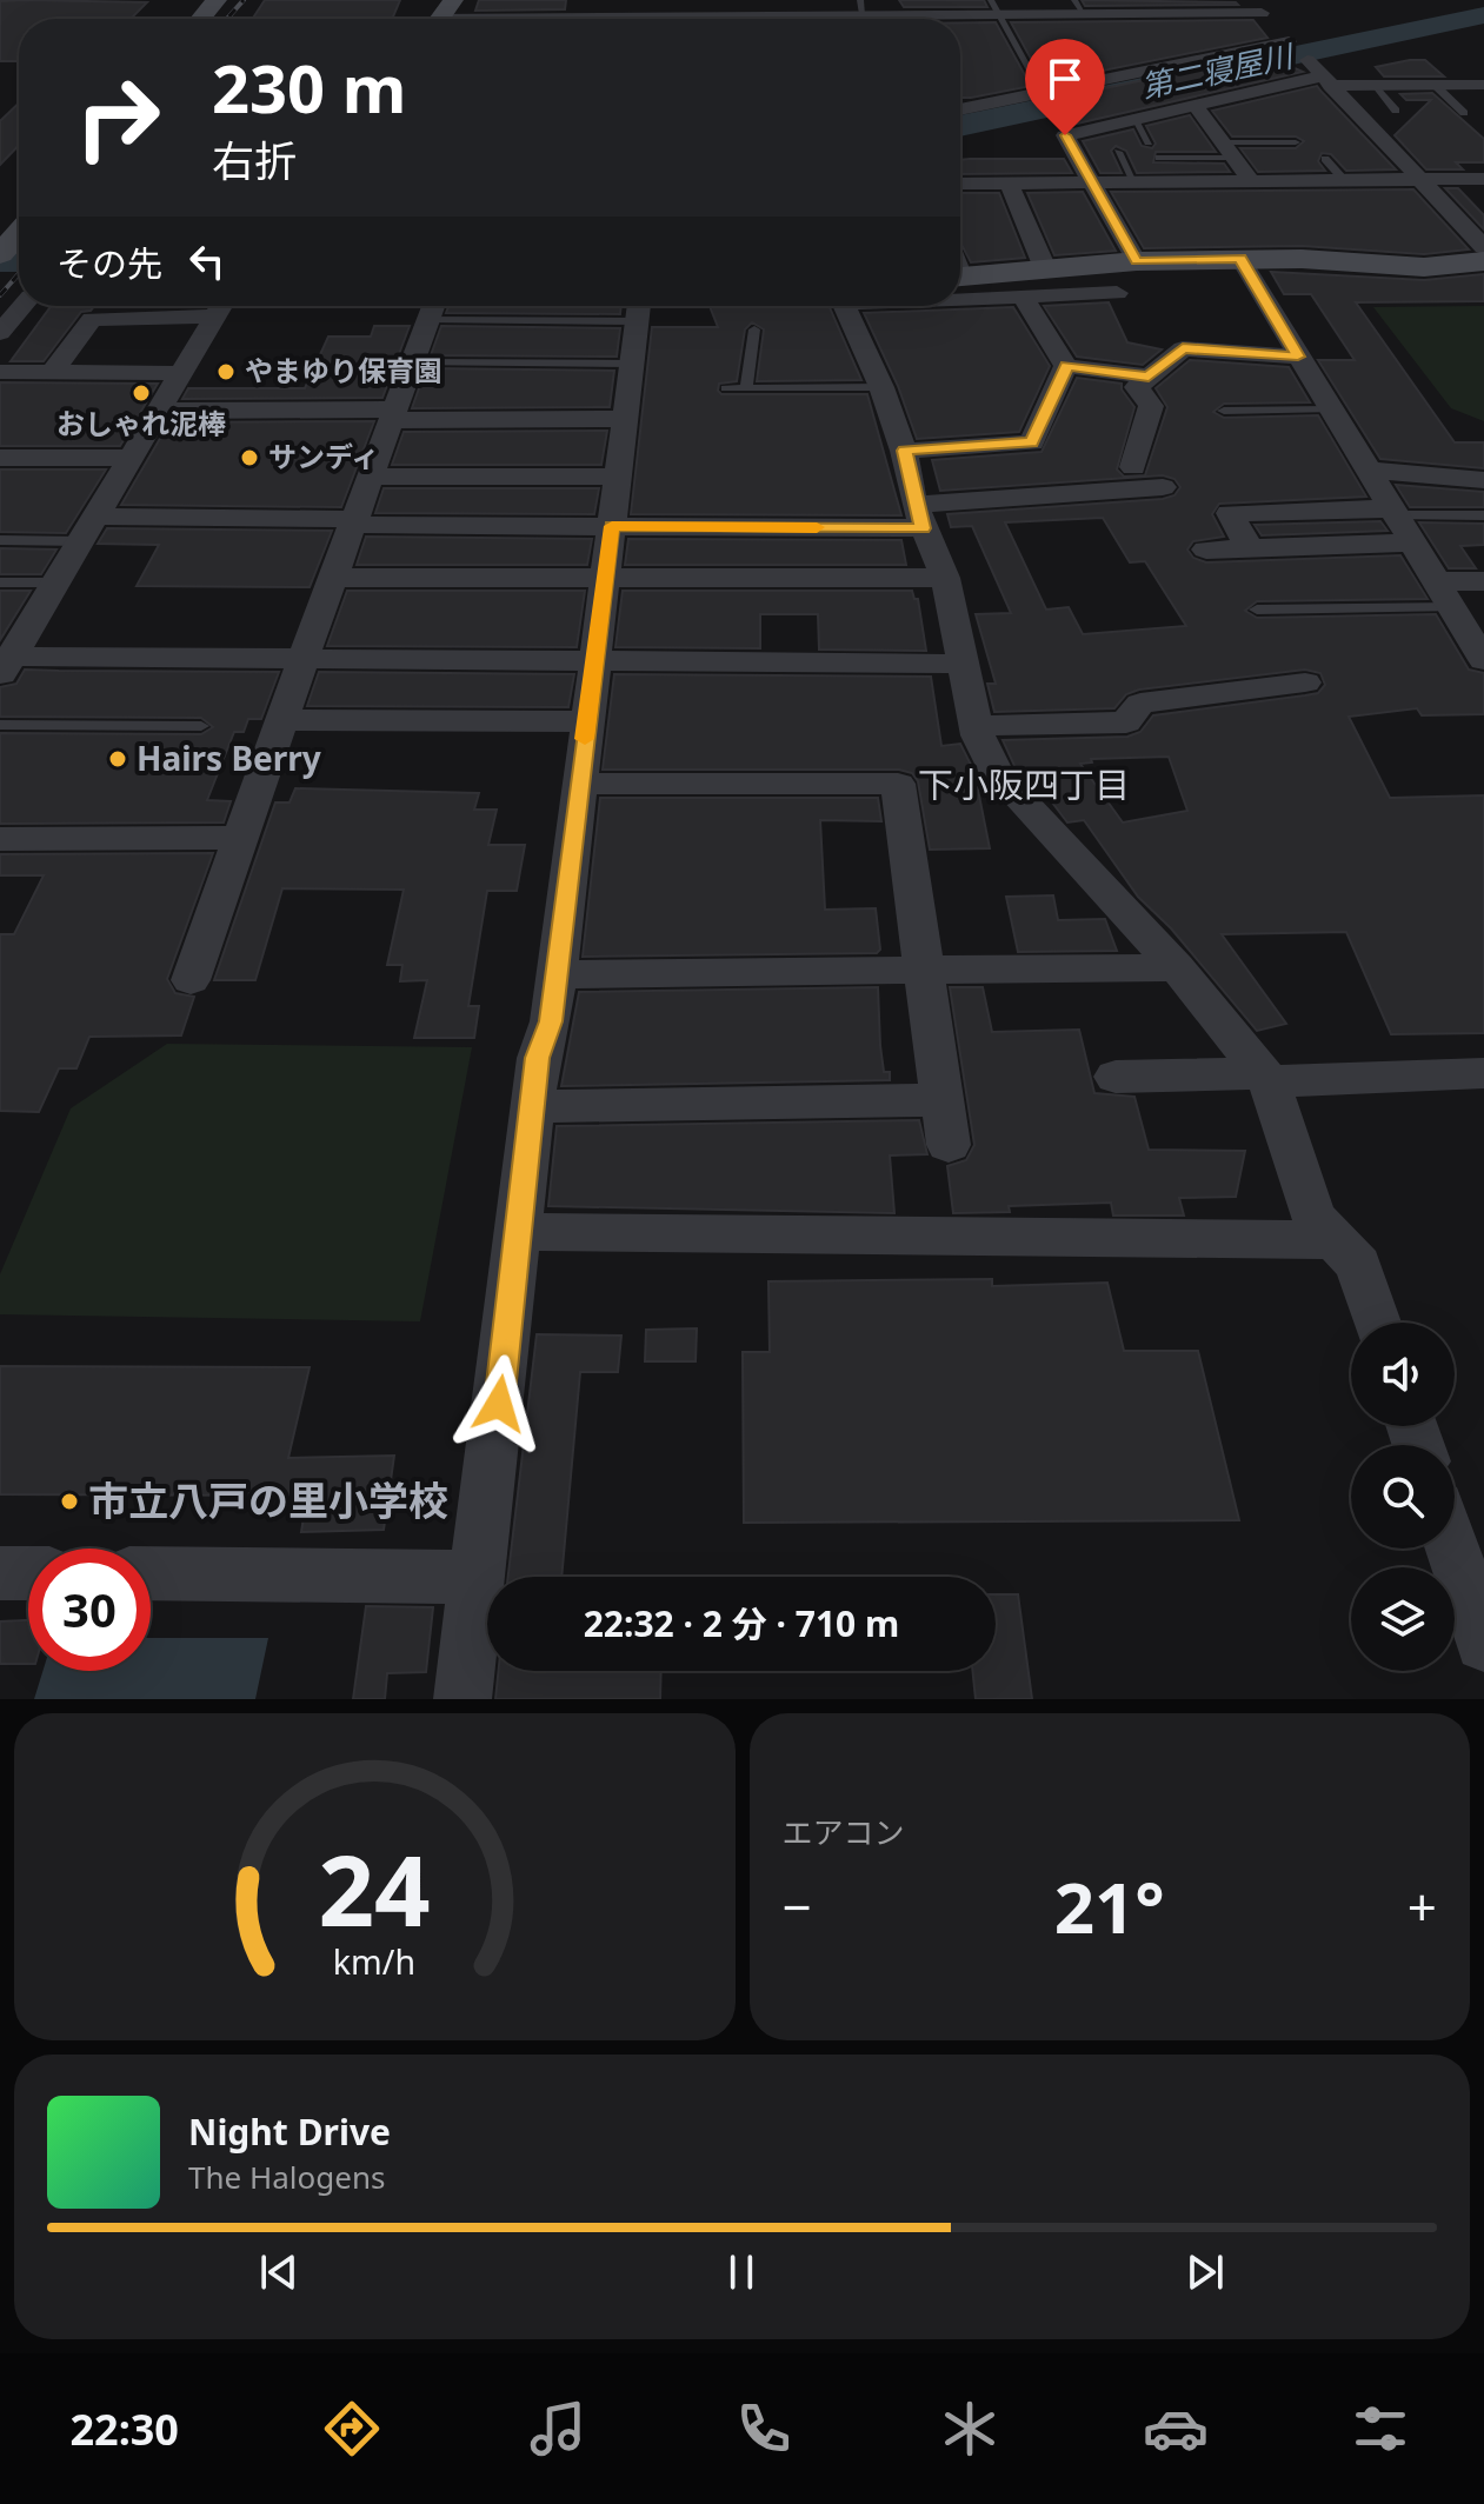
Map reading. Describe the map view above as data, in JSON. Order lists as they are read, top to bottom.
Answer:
{
  "districts": ["下小阪四丁目"],
  "water": ["第二寝屋川"],
  "places": [
    "やまゆり保育園",
    "おしゃれ泥棒",
    "サンディ",
    "Hairs Berry",
    "市立八戸の里小学校"
  ],
  "page": {
    "turn": ["230 m", "右折"],
    "then": "その先",
    "limit": "30",
    "trip": "22:32 · 2 分 · 710 m",
    "tile": "エアコン",
    "heat": ["−", "21°", "+"],
    "song": ["Night Drive", "The Halogens"],
    "tabs": "22:30",
    "gauge": ["24", "km/h"]
  }
}
